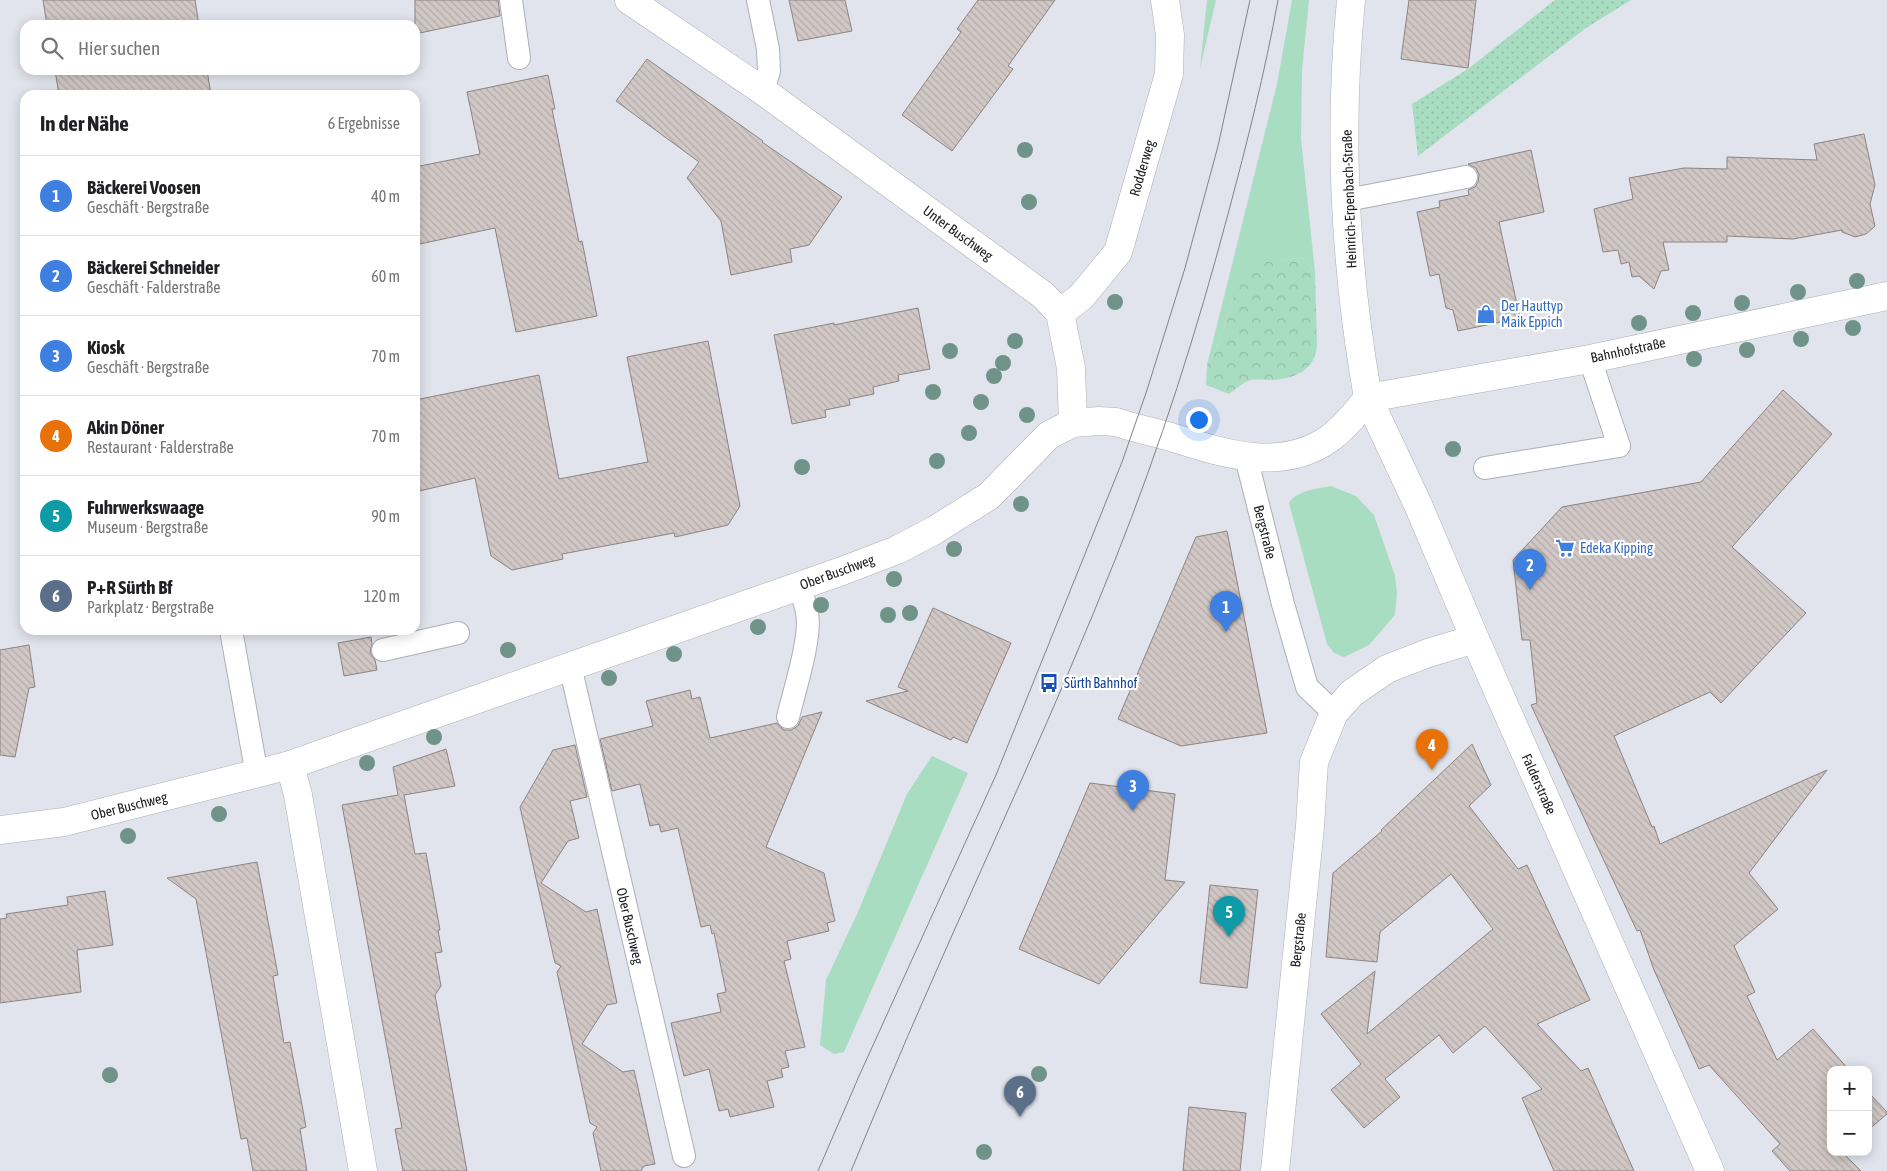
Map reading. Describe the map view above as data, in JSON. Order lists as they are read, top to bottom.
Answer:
{
  "streets": {
    "street": [
      "Rodderweg",
      "Heinrich-Erpenbach-Straße",
      "Unter Buschweg",
      "Bahnhofstraße",
      "Bergstraße",
      "Ober Buschweg",
      "Falderstraße"
    ]
  },
  "crossings": [
    ["Rodderweg", "Unter Buschweg"],
    ["Heinrich-Erpenbach-Straße", "Bahnhofstraße"],
    ["Heinrich-Erpenbach-Straße", "Falderstraße"],
    ["Bahnhofstraße", "Falderstraße"],
    ["Bergstraße", "Falderstraße"]
  ],
  "places": {
    "shop": ["Der Hauttyp Maik Eppich"],
    "supermarket": ["Edeka Kipping"],
    "bus stop": ["Sürth Bahnhof"]
  },
  "page": {
    "search": "Hier suchen",
    "heading": ["In der Nähe", "6 Ergebnisse"],
    "list": [
      {
        "mark": "1",
        "name": "Bäckerei Voosen",
        "note": "Geschäft · Bergstraße",
        "value": "40 m"
      },
      {
        "mark": "2",
        "name": "Bäckerei Schneider",
        "note": "Geschäft · Falderstraße",
        "value": "60 m"
      },
      {
        "mark": "3",
        "name": "Kiosk",
        "note": "Geschäft · Bergstraße",
        "value": "70 m"
      },
      {
        "mark": "4",
        "name": "Akin Döner",
        "note": "Restaurant · Falderstraße",
        "value": "70 m"
      },
      {
        "mark": "5",
        "name": "Fuhrwerkswaage",
        "note": "Museum · Bergstraße",
        "value": "90 m"
      },
      {
        "mark": "6",
        "name": "P+R Sürth Bf",
        "note": "Parkplatz · Bergstraße",
        "value": "120 m"
      }
    ],
    "pins": [
      "2",
      "1",
      "4",
      "3",
      "5",
      "6"
    ],
    "map_buttons": ["+", "−"]
  }
}
